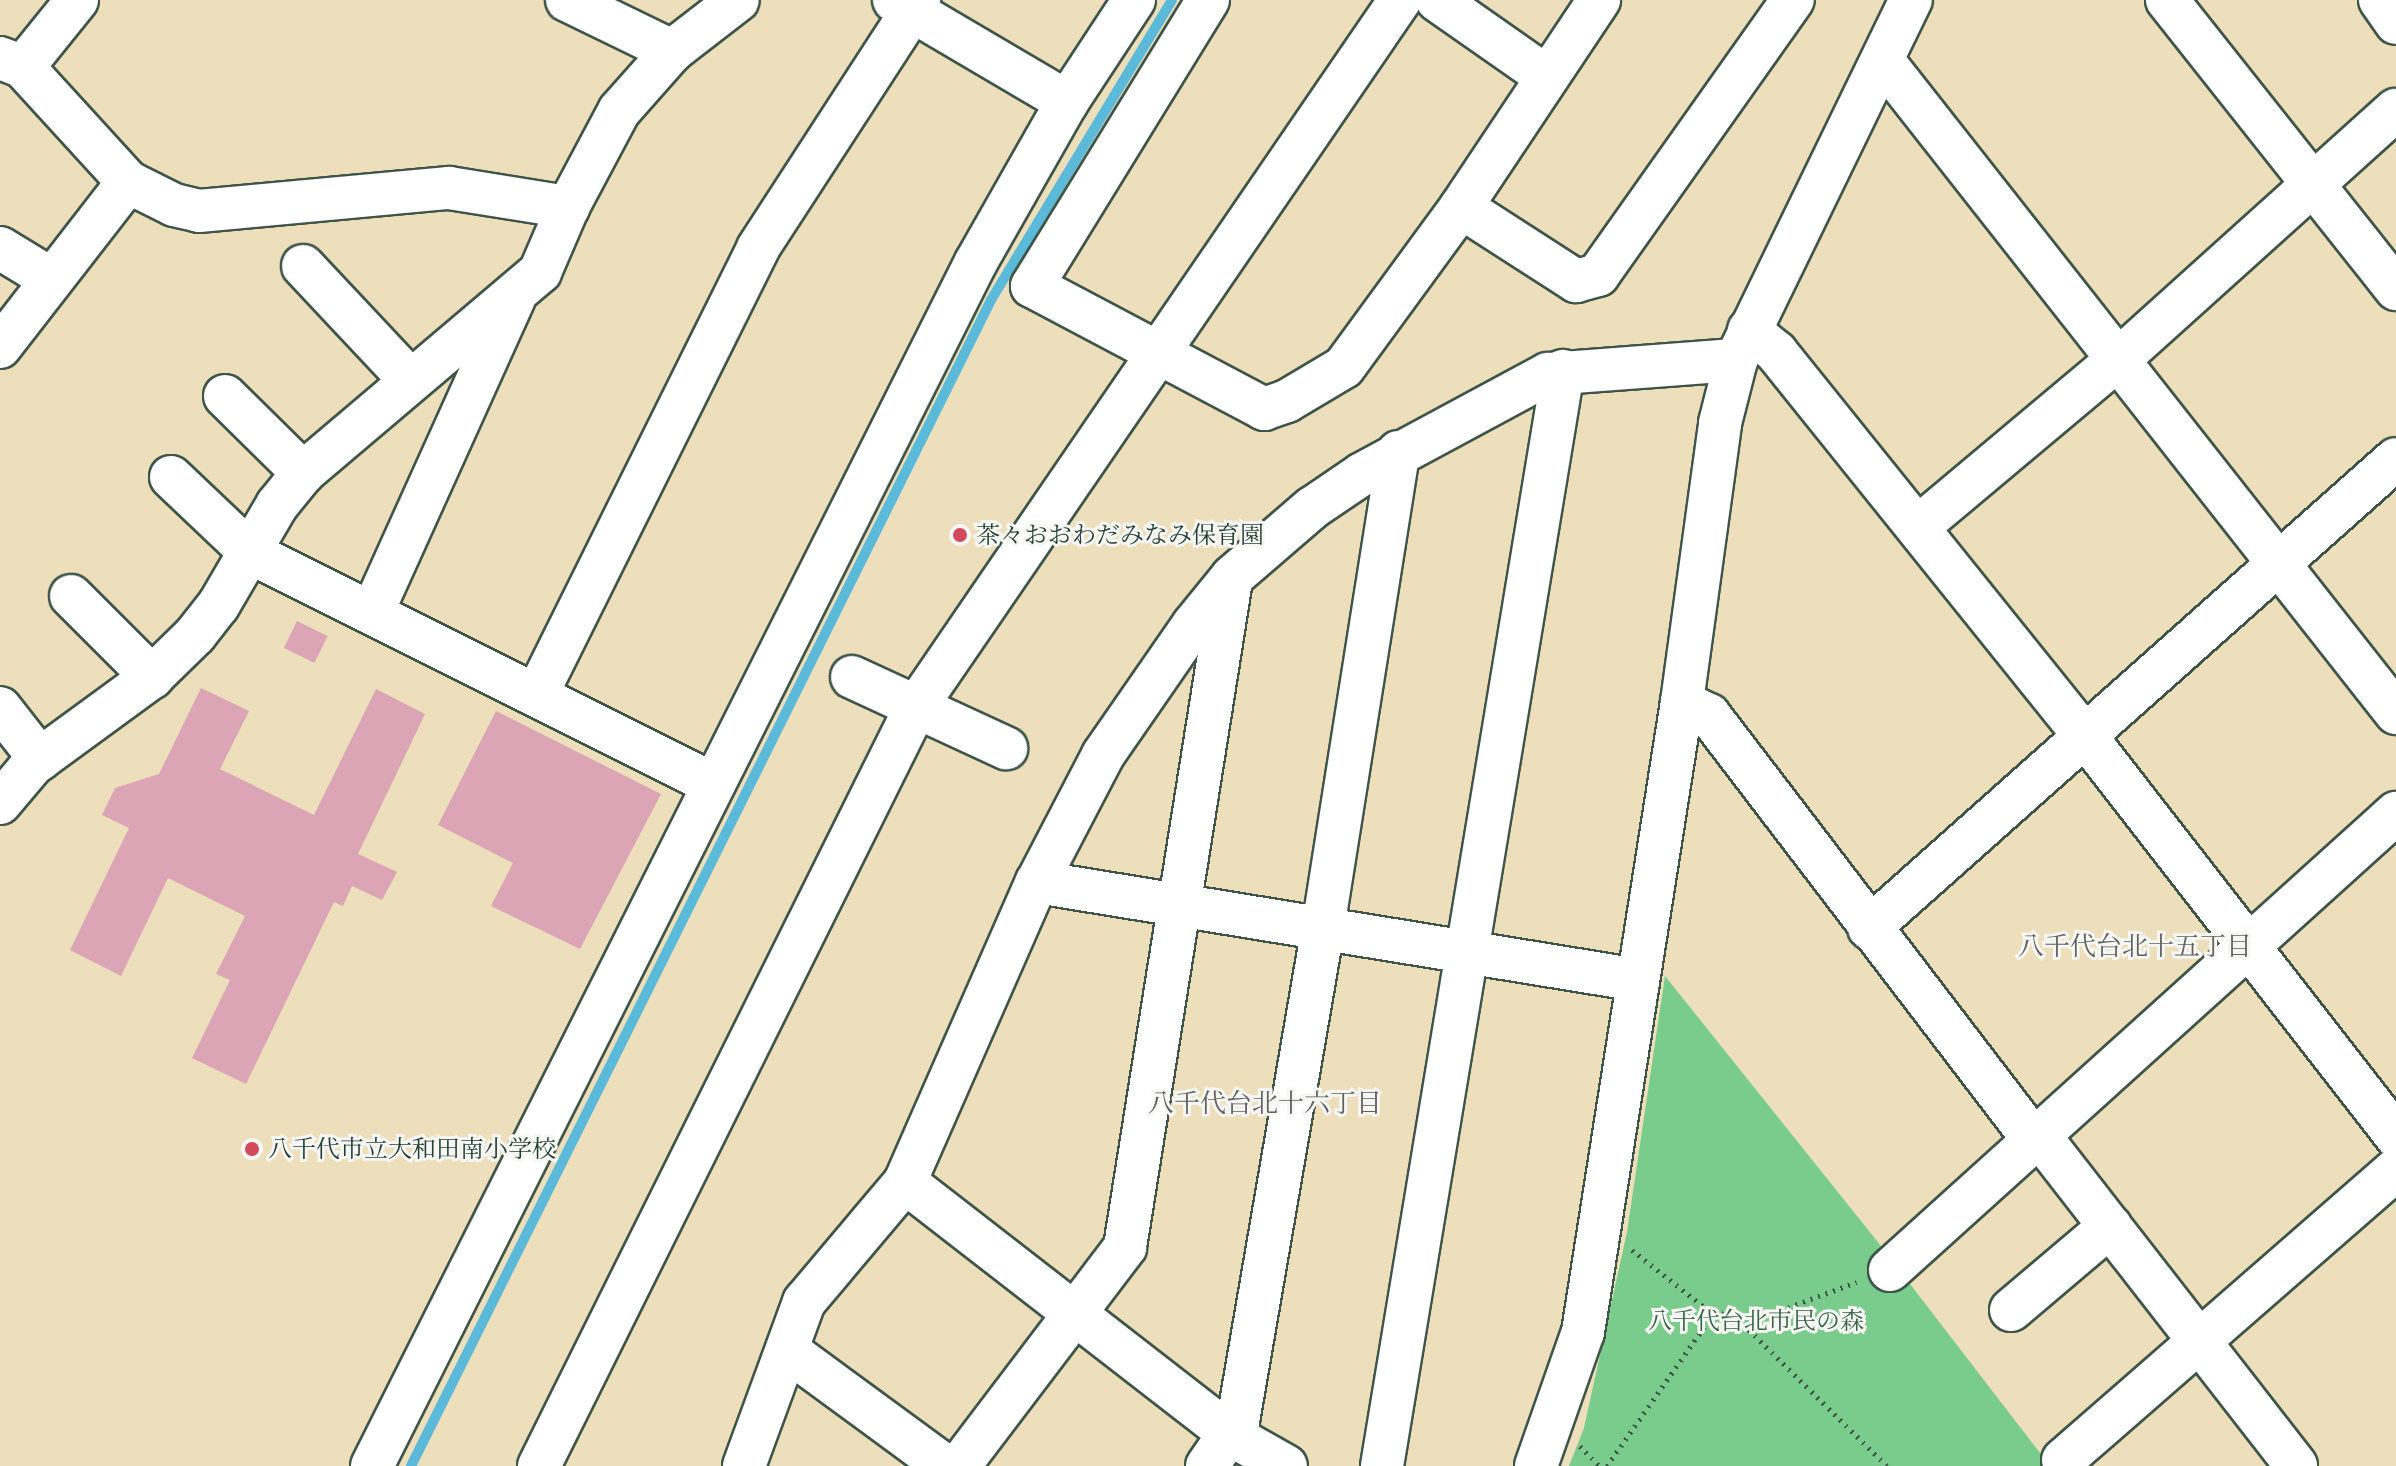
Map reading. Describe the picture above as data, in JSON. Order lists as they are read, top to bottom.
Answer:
{
  "districts": ["八千代台北十五丁目", "八千代台北十六丁目"],
  "parks": ["八千代台北市民の森"],
  "places": ["茶々おおわだみなみ保育園", "八千代市立大和田南小学校"]
}
